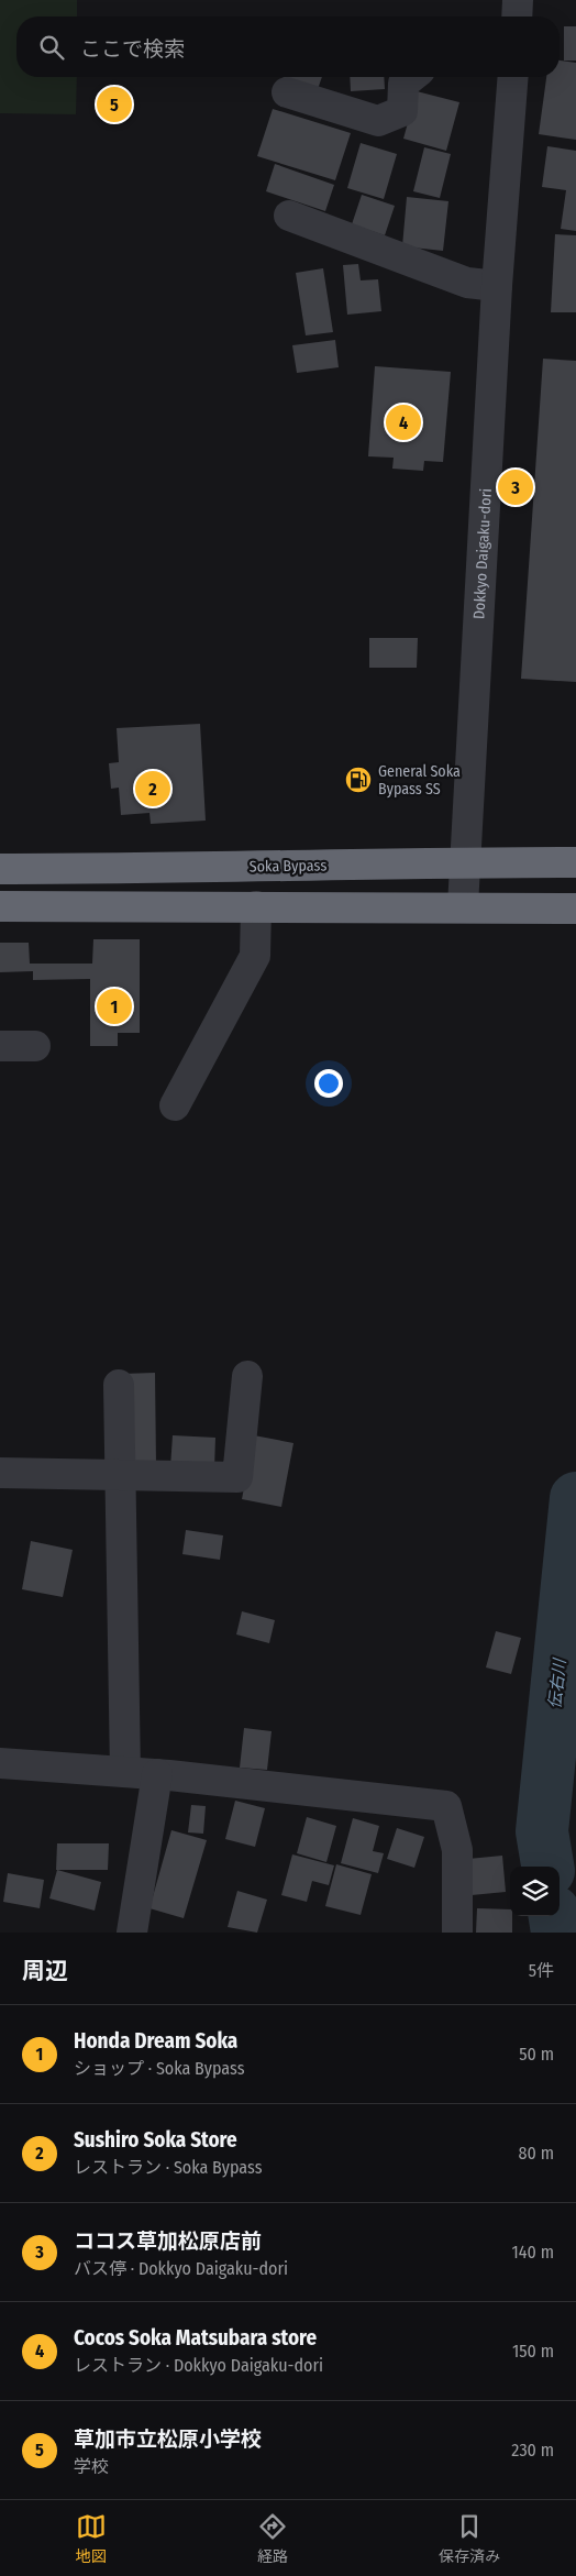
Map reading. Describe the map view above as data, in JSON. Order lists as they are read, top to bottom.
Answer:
{
  "streets": {
    "highway": ["Soka Bypass"],
    "street": ["Dokkyo Daigaku-dori"]
  },
  "crossings": [
    ["Dokkyo Daigaku-dori", "Soka Bypass"]
  ],
  "water": ["伝右川"],
  "places": {
    "fuel station": ["General Soka Bypass SS"]
  },
  "page": {
    "search": "ここで検索",
    "pins": [
      "5",
      "4",
      "3",
      "2",
      "1"
    ],
    "heading": ["周辺", "5件"],
    "list": [
      {
        "mark": "1",
        "name": "Honda Dream Soka",
        "note": "ショップ · Soka Bypass",
        "value": "50 m"
      },
      {
        "mark": "2",
        "name": "Sushiro Soka Store",
        "note": "レストラン · Soka Bypass",
        "value": "80 m"
      },
      {
        "mark": "3",
        "name": "ココス草加松原店前",
        "note": "バス停 · Dokkyo Daigaku-dori",
        "value": "140 m"
      },
      {
        "mark": "4",
        "name": "Cocos Soka Matsubara store",
        "note": "レストラン · Dokkyo Daigaku-dori",
        "value": "150 m"
      },
      {
        "mark": "5",
        "name": "草加市立松原小学校",
        "note": "学校",
        "value": "230 m"
      }
    ],
    "nav": ["地図", "経路", "保存済み"]
  }
}
